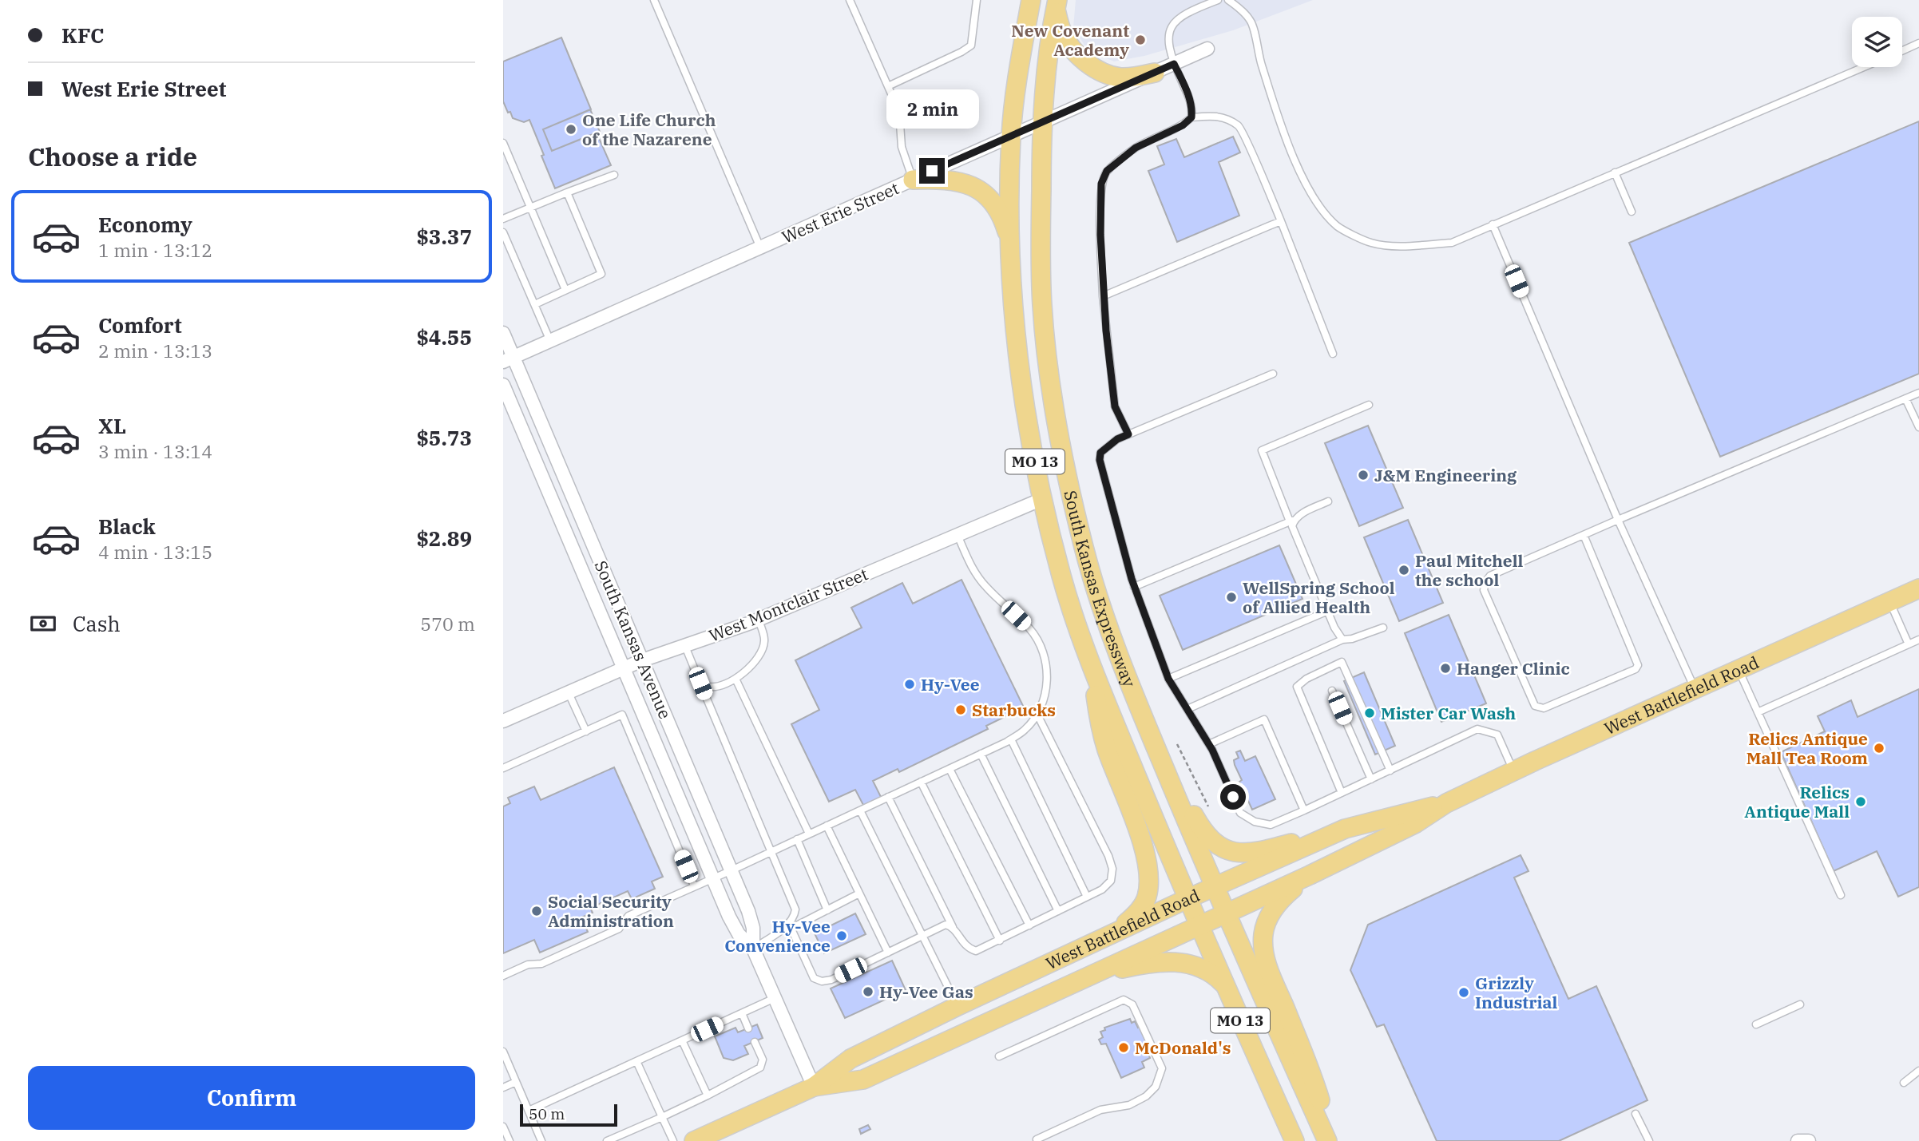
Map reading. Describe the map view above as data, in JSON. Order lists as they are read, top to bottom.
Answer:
{
  "streets": {
    "main road": ["MO 13", "South Kansas Expressway", "West Battlefield Road"],
    "street": ["West Erie Street", "West Montclair Street", "South Kansas Avenue"]
  },
  "crossings": [
    ["West Erie Street", "South Kansas Expressway"],
    ["West Erie Street", "South Kansas Avenue"],
    ["South Kansas Expressway", "West Montclair Street"],
    ["South Kansas Expressway", "West Battlefield Road"],
    ["West Montclair Street", "South Kansas Avenue"],
    ["South Kansas Avenue", "West Battlefield Road"]
  ],
  "places": [
    "New Covenant Academy",
    "One Life Church of the Nazarene",
    "J&M Engineering",
    "Paul Mitchell the school",
    "WellSpring School of Allied Health",
    "Hanger Clinic",
    "Hy-Vee",
    "Starbucks",
    "Mister Car Wash",
    "Relics Antique Mall Tea Room",
    "Relics Antique Mall",
    "Social Security Administration",
    "Hy-Vee Convenience",
    "Hy-Vee Gas",
    "Grizzly Industrial",
    "McDonald's"
  ],
  "scale_bar": "50 m",
  "page": {
    "banner": ["KFC", "West Erie Street"],
    "bubble": "2 min",
    "heading": "Choose a ride",
    "list": [
      {
        "name": "Economy",
        "note": "1 min · 13:12",
        "value": "$3.37"
      },
      {
        "name": "Comfort",
        "note": "2 min · 13:13",
        "value": "$4.55"
      },
      {
        "name": "XL",
        "note": "3 min · 13:14",
        "value": "$5.73"
      },
      {
        "name": "Black",
        "note": "4 min · 13:15",
        "value": "$2.89"
      }
    ],
    "pay": ["Cash", "570 m"],
    "buttons": "Confirm",
    "scale": "50 m"
  }
}
